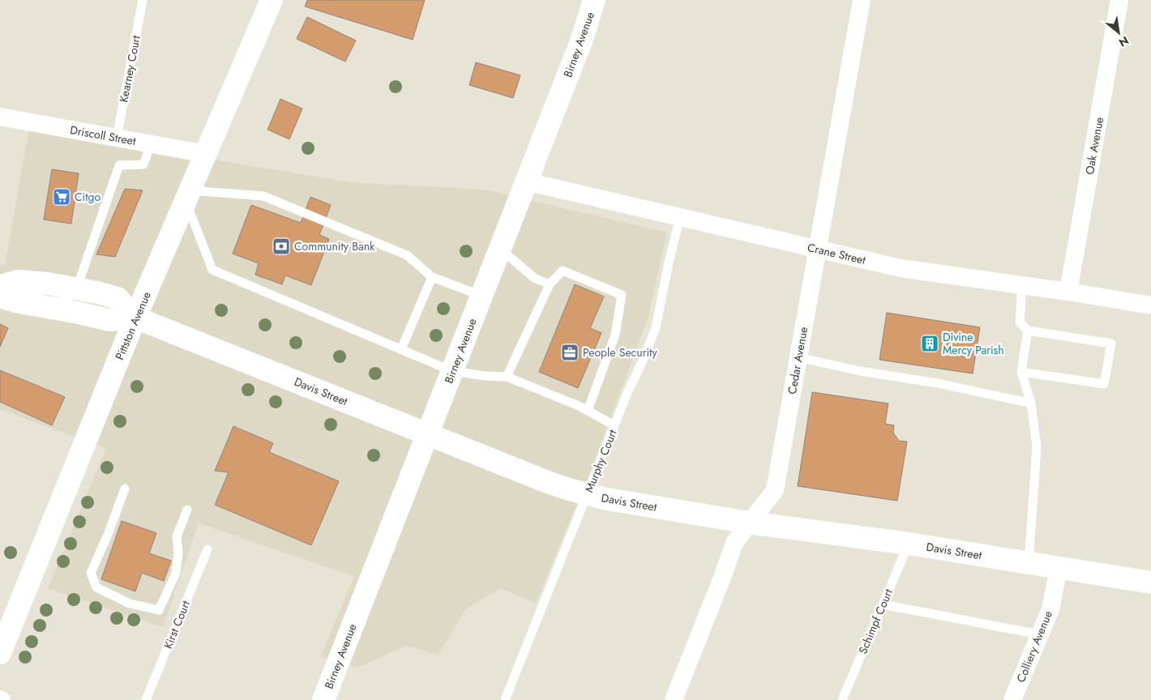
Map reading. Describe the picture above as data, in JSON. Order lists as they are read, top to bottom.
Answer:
{
  "streets": {
    "main road": ["Birney Avenue", "Pittston Avenue", "Davis Street"],
    "street": [
      "Driscoll Street",
      "Oak Avenue",
      "Crane Street",
      "Cedar Avenue",
      "Colliery Avenue"
    ],
    "lane": [
      "Kearney Court",
      "Murphy Court",
      "Schimpf Court",
      "Kirst Court"
    ]
  },
  "crossings": [
    ["Birney Avenue", "Crane Street"],
    ["Birney Avenue", "Davis Street"],
    ["Kearney Court", "Driscoll Street"],
    ["Driscoll Street", "Pittston Avenue"],
    ["Oak Avenue", "Crane Street"],
    ["Crane Street", "Cedar Avenue"],
    ["Crane Street", "Murphy Court"],
    ["Pittston Avenue", "Davis Street"],
    ["Cedar Avenue", "Davis Street"],
    ["Davis Street", "Murphy Court"],
    ["Davis Street", "Schimpf Court"],
    ["Davis Street", "Colliery Avenue"]
  ],
  "places": {
    "supermarket": ["Citgo"],
    "bank": ["Community Bank"],
    "building": ["Divine Mercy Parish"],
    "office": ["People Security"]
  },
  "north": "bottom right"
}
